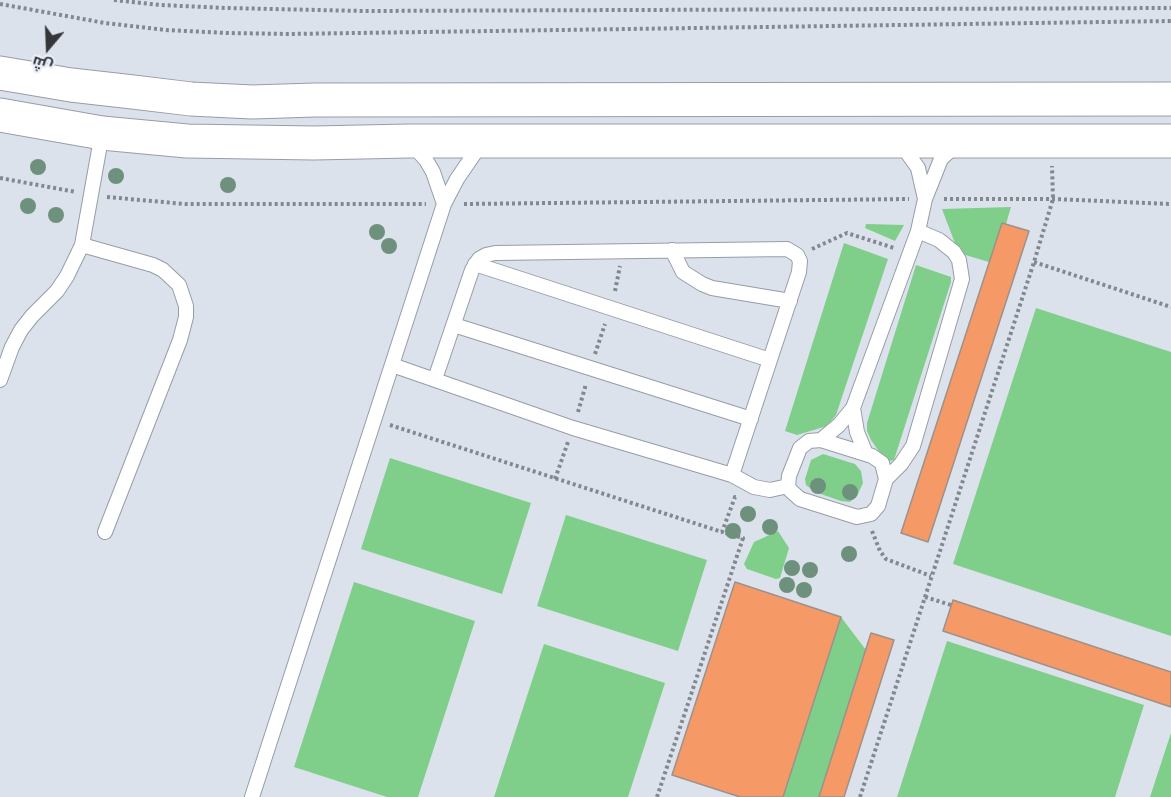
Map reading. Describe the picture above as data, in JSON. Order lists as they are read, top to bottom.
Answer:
{
  "north": "bottom"
}
